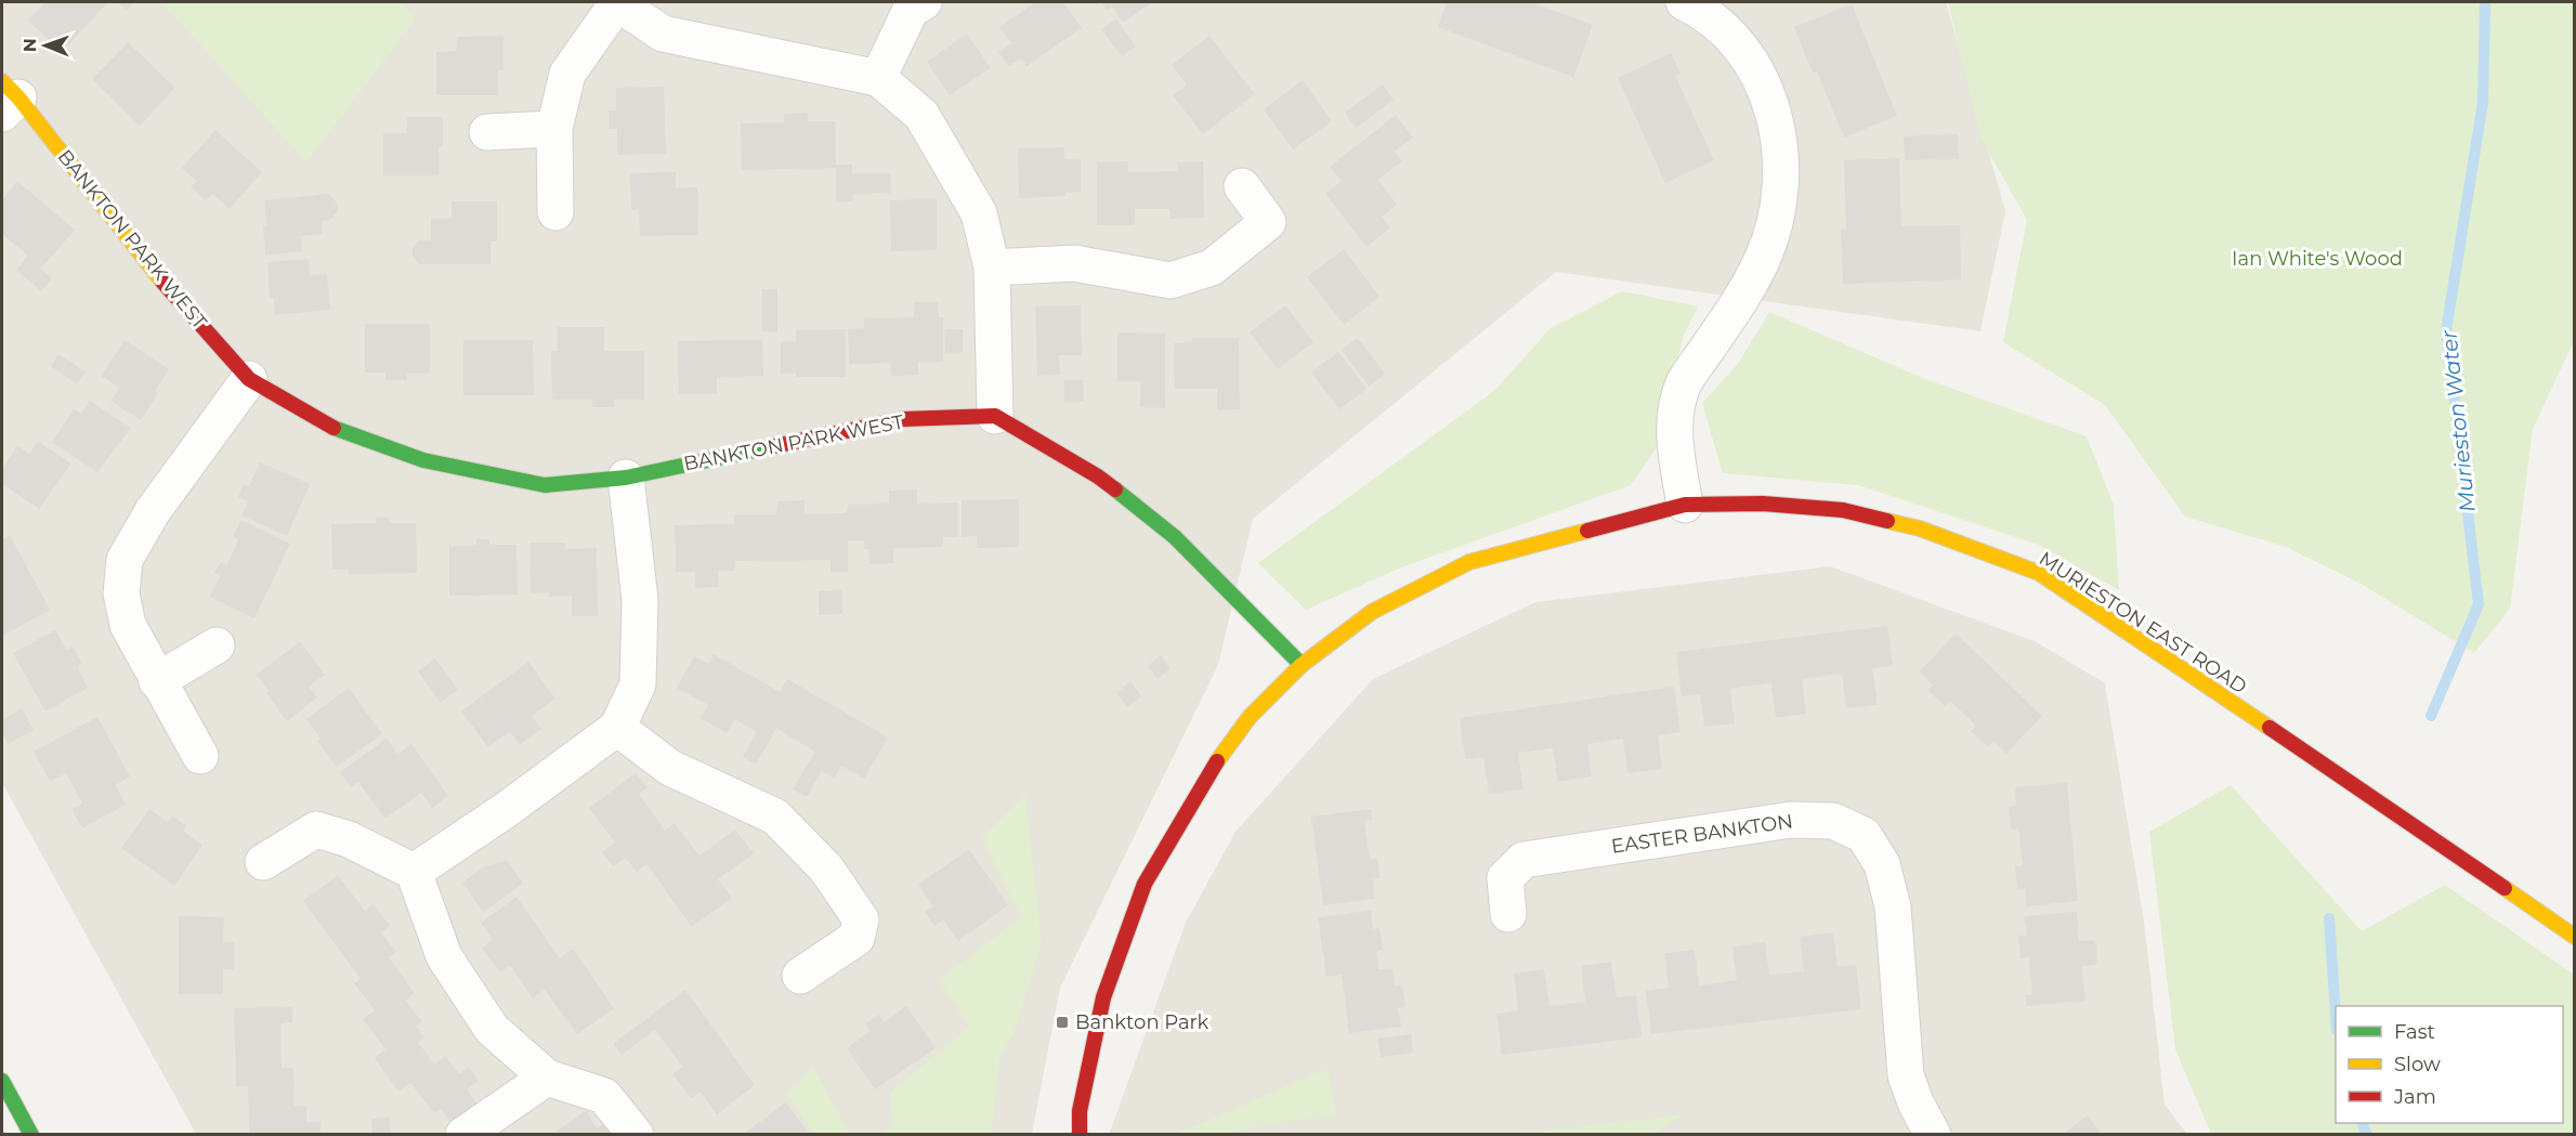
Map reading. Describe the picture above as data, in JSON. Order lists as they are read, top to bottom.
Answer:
{
  "streets": {
    "street": ["BANKTON PARK WEST", "MURIESTON EAST ROAD", "EASTER BANKTON"]
  },
  "water": ["Murieston Water"],
  "parks": ["Ian White's Wood"],
  "places": {
    "transit": ["Bankton Park"]
  },
  "legend": ["Fast", "Slow", "Jam"],
  "north": "left"
}
